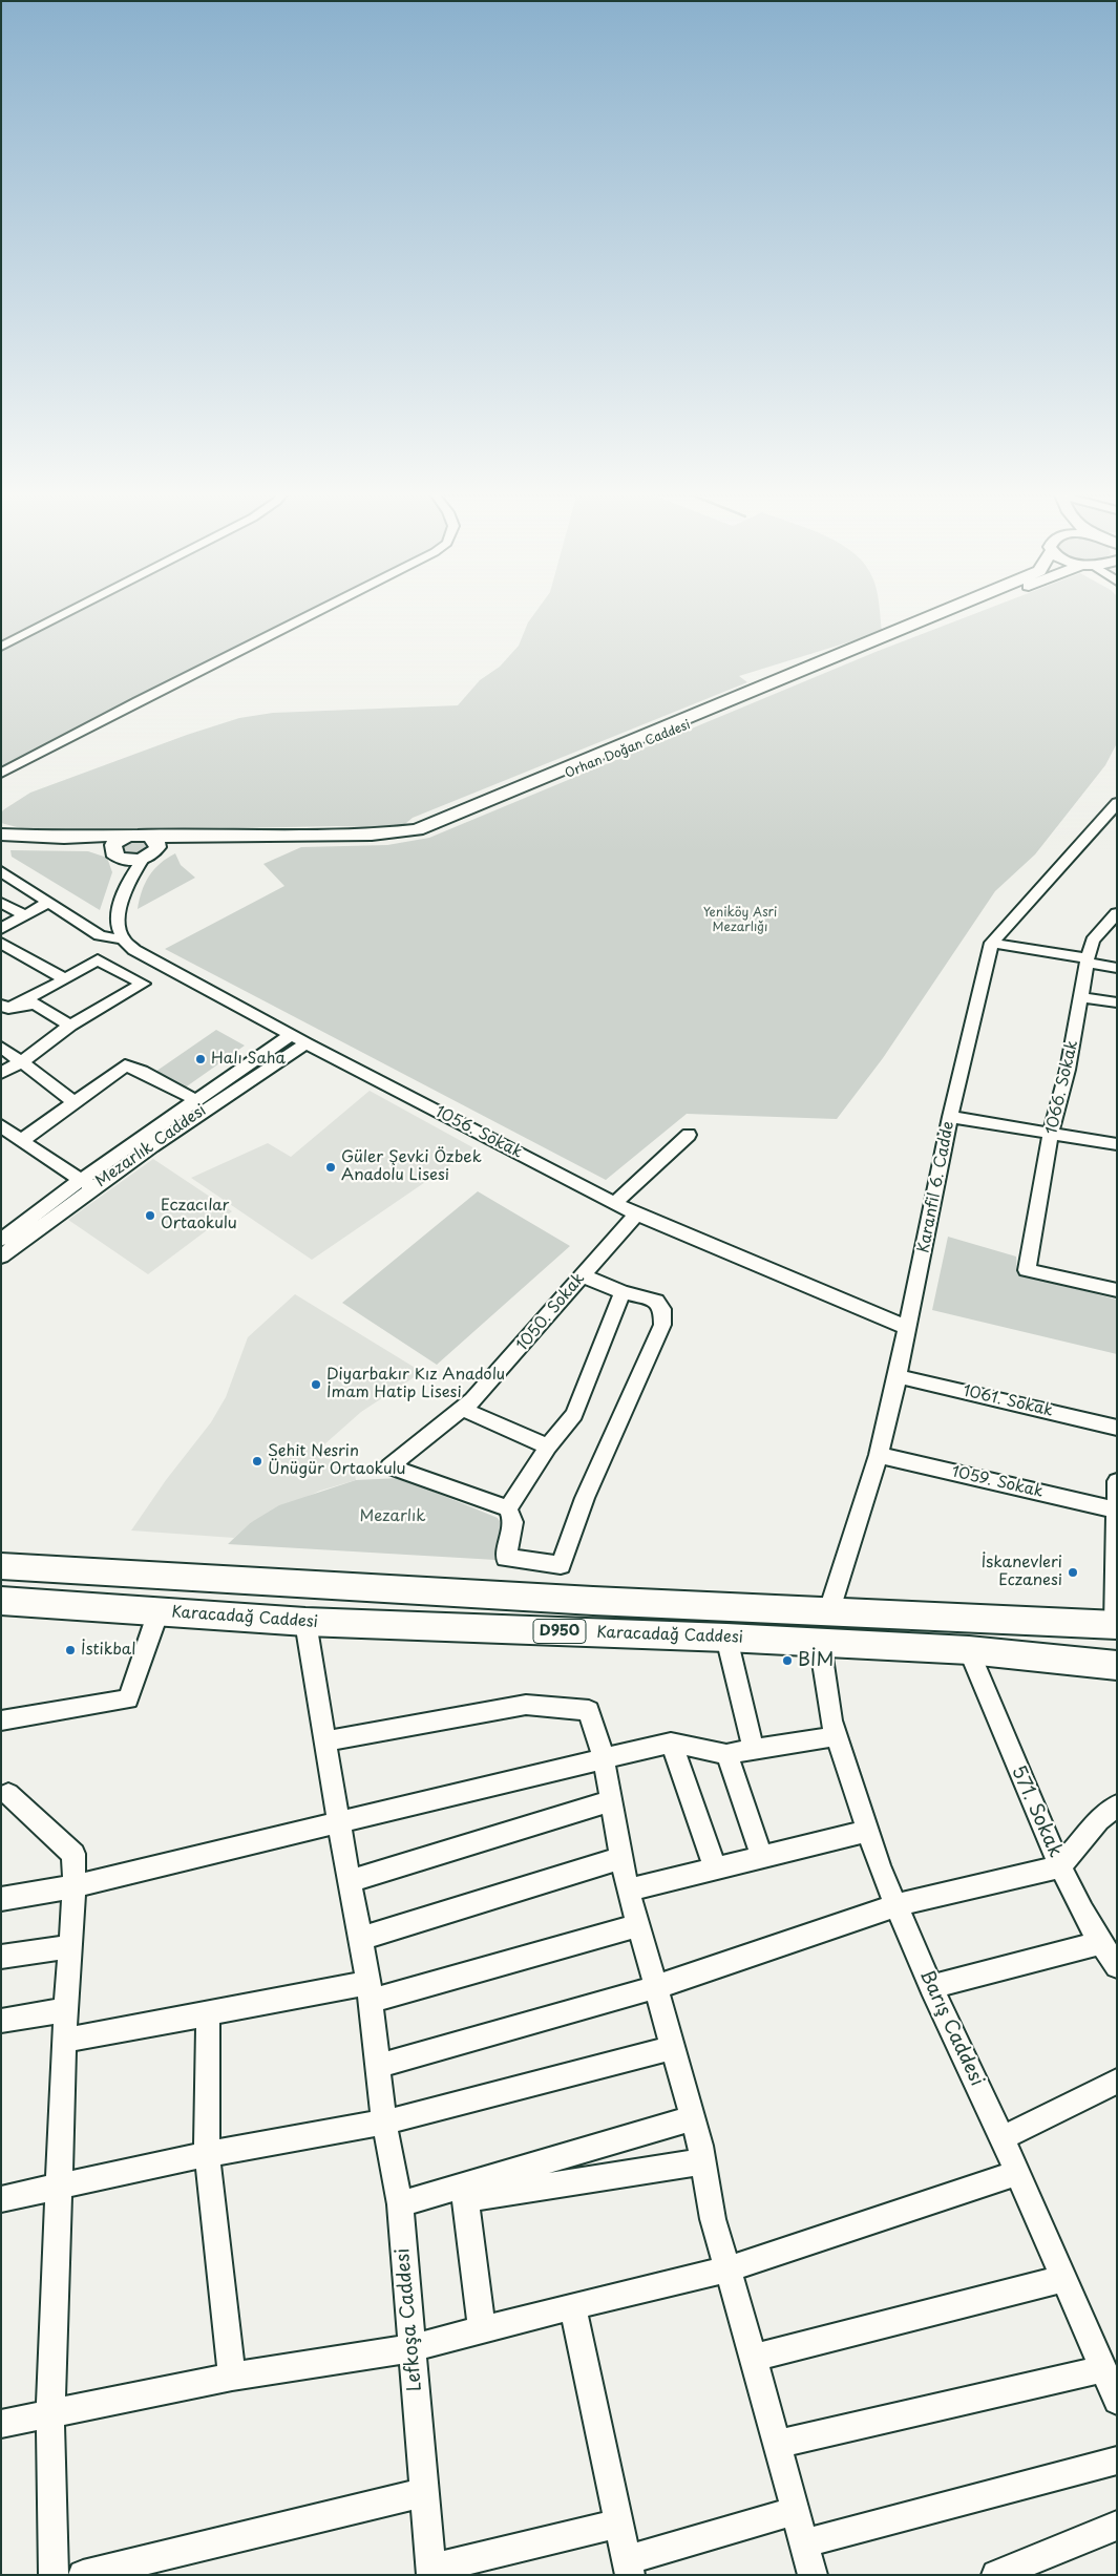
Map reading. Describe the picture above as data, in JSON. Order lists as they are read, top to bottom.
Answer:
{
  "streets": {
    "highway": ["Karacadağ Caddesi", "D950"],
    "main road": ["Orhan Doğan Caddesi"],
    "street": [
      "1066. Sokak",
      "1056. Sokak",
      "Mezarlık Caddesi",
      "Karanfil 6. Cadde",
      "1050. Sokak",
      "1061. Sokak",
      "1059. Sokak",
      "571. Sokak",
      "Barış Caddesi",
      "Lefkoşa Caddesi"
    ]
  },
  "crossings": [
    ["1056. Sokak", "Mezarlık Caddesi"],
    ["1056. Sokak", "Karanfil 6. Cadde"],
    ["1056. Sokak", "1050. Sokak"],
    ["Karanfil 6. Cadde", "1061. Sokak"],
    ["Karanfil 6. Cadde", "1059. Sokak"],
    ["Karanfil 6. Cadde", "Karacadağ Caddesi"],
    ["Karacadağ Caddesi", "571. Sokak"],
    ["Karacadağ Caddesi", "Barış Caddesi"],
    ["Karacadağ Caddesi", "Lefkoşa Caddesi"]
  ],
  "parks": ["Yeniköy Asri Mezarlığı", "Mezarlık"],
  "places": [
    "Halı Saha",
    "Güler Şevki Özbek Anadolu Lisesi",
    "Eczacılar Ortaokulu",
    "Diyarbakır Kız Anadolu İmam Hatip Lisesi",
    "Şehit Nesrin Ünügür Ortaokulu",
    "İskanevleri Eczanesi",
    "İstikbal",
    "BİM"
  ]
}
